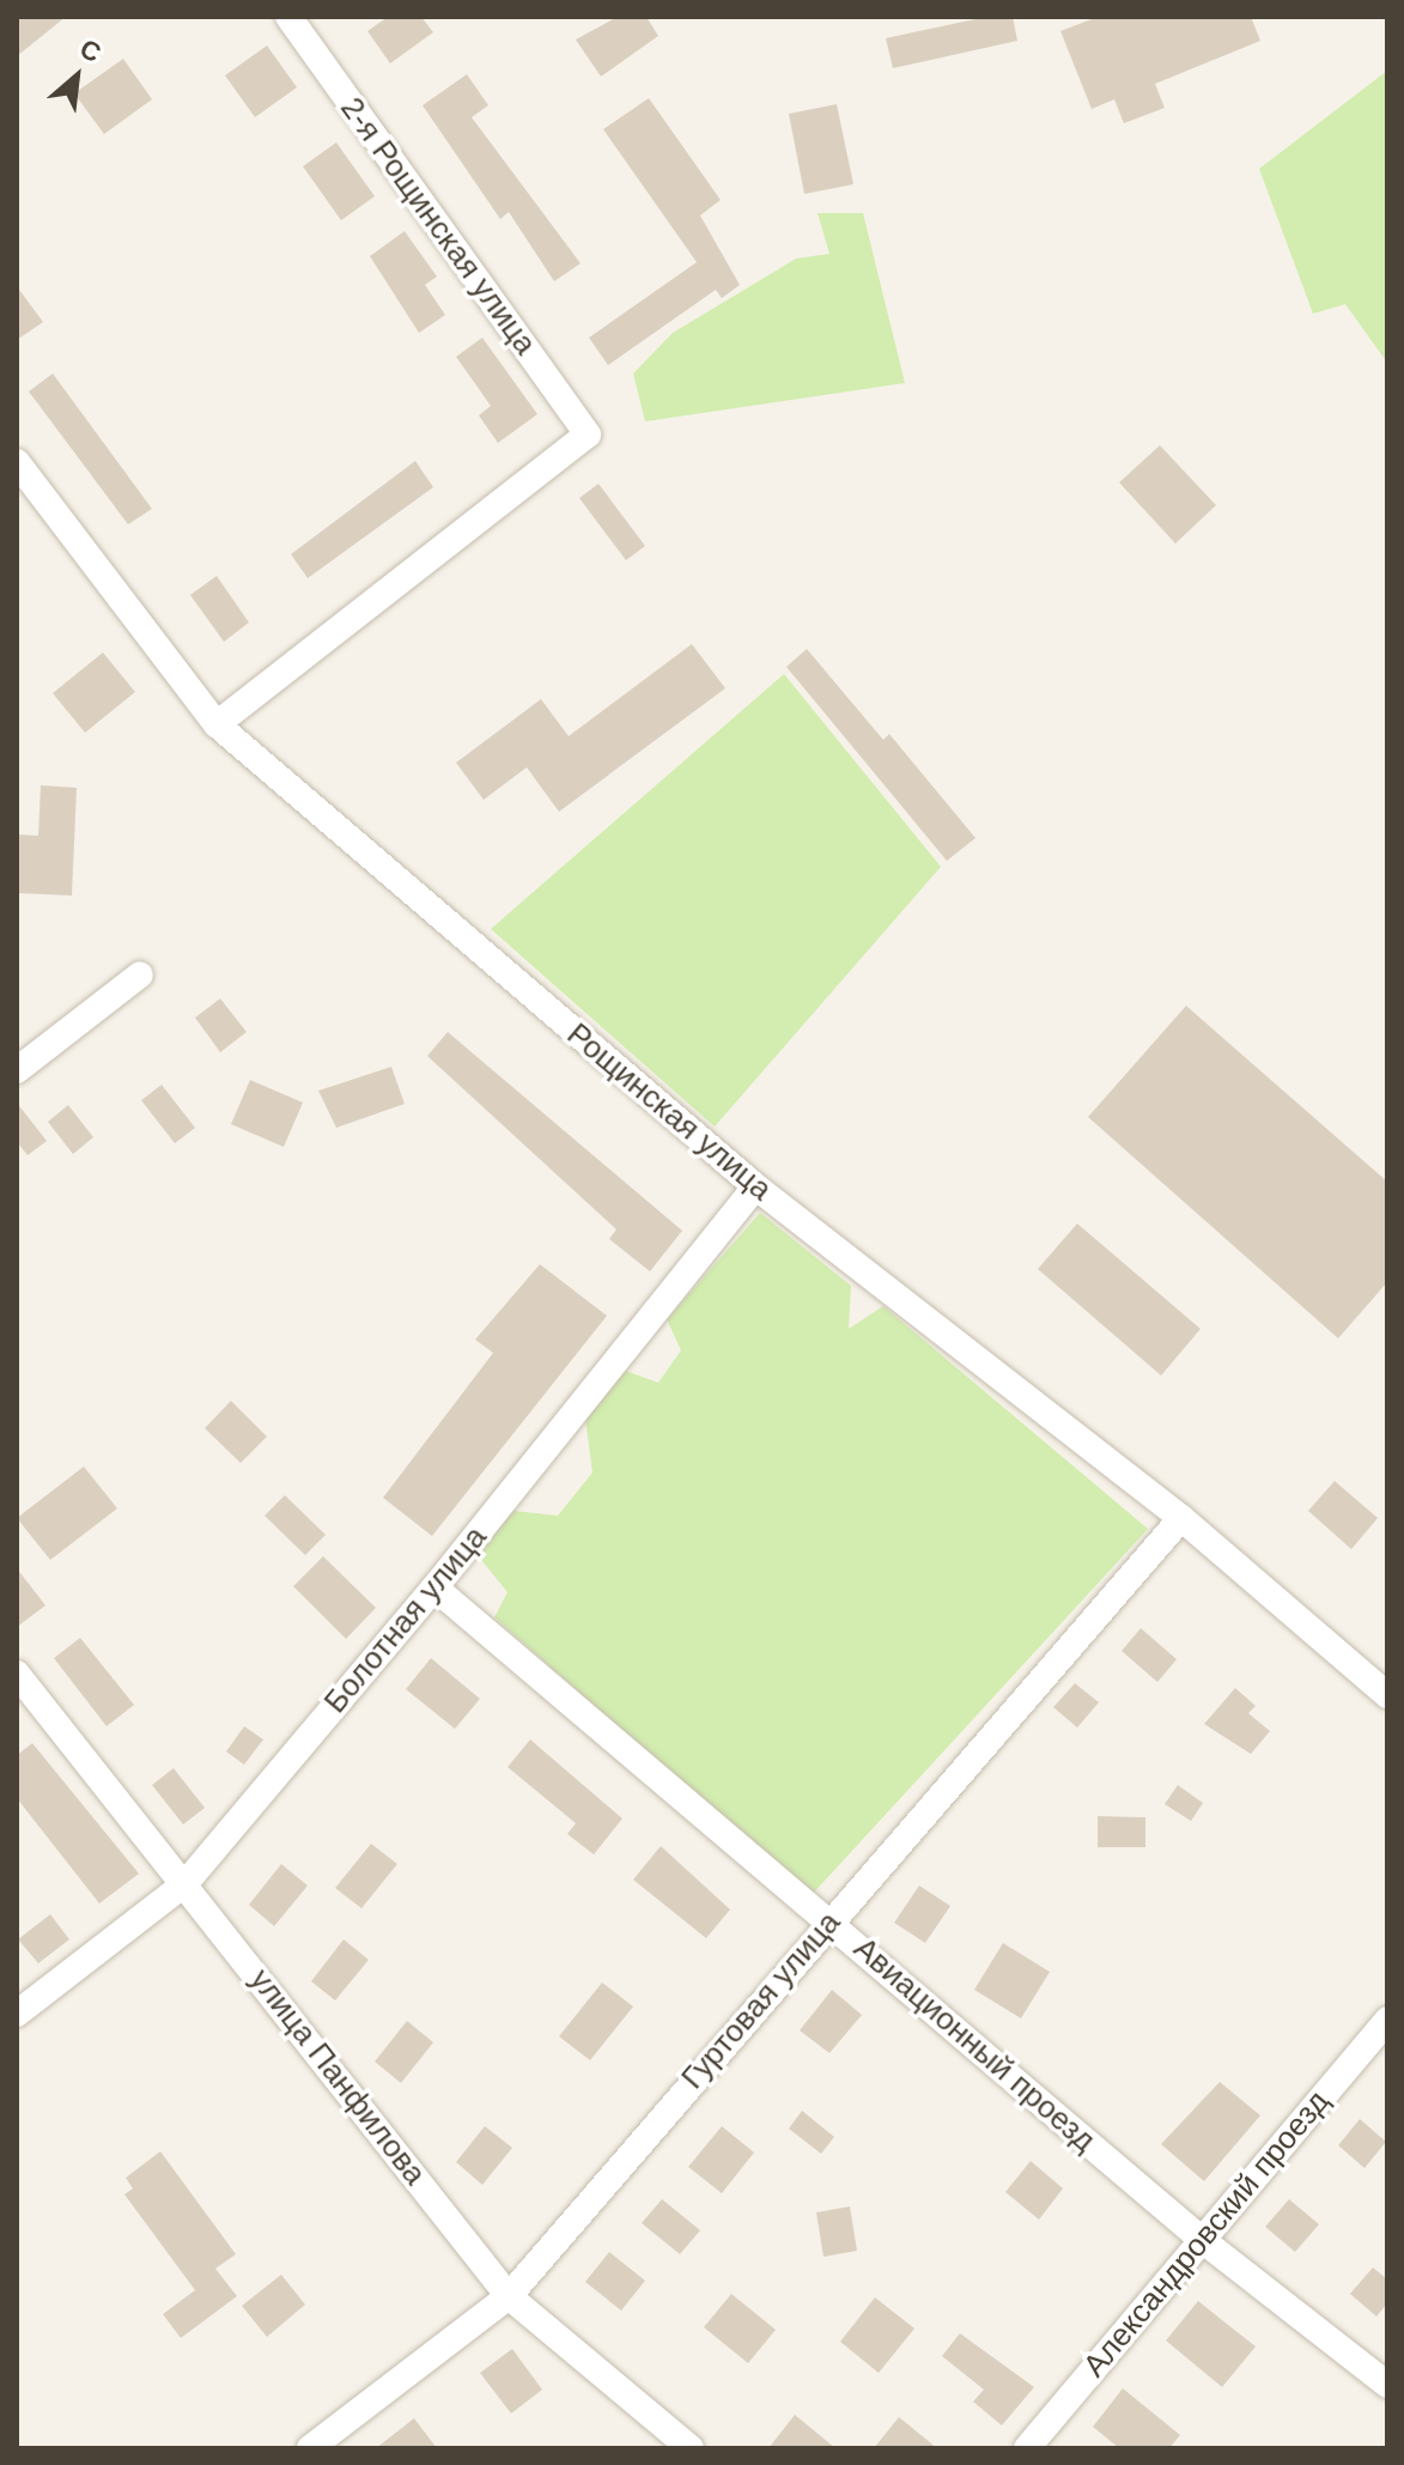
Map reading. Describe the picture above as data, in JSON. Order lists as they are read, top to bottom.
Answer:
{
  "streets": {
    "street": [
      "2-я Рощинская улица",
      "Рощинская улица",
      "Болотная улица",
      "Гуртовая улица",
      "Авиационный проезд",
      "улица Панфилова",
      "Александровский проезд"
    ]
  },
  "crossings": [
    ["2-я Рощинская улица", "Рощинская улица"],
    ["Рощинская улица", "Болотная улица"],
    ["Рощинская улица", "Гуртовая улица"],
    ["Болотная улица", "Авиационный проезд"],
    ["Болотная улица", "улица Панфилова"],
    ["Гуртовая улица", "Авиационный проезд"],
    ["Гуртовая улица", "улица Панфилова"],
    ["Авиационный проезд", "Александровский проезд"]
  ],
  "north": "top right"
}
